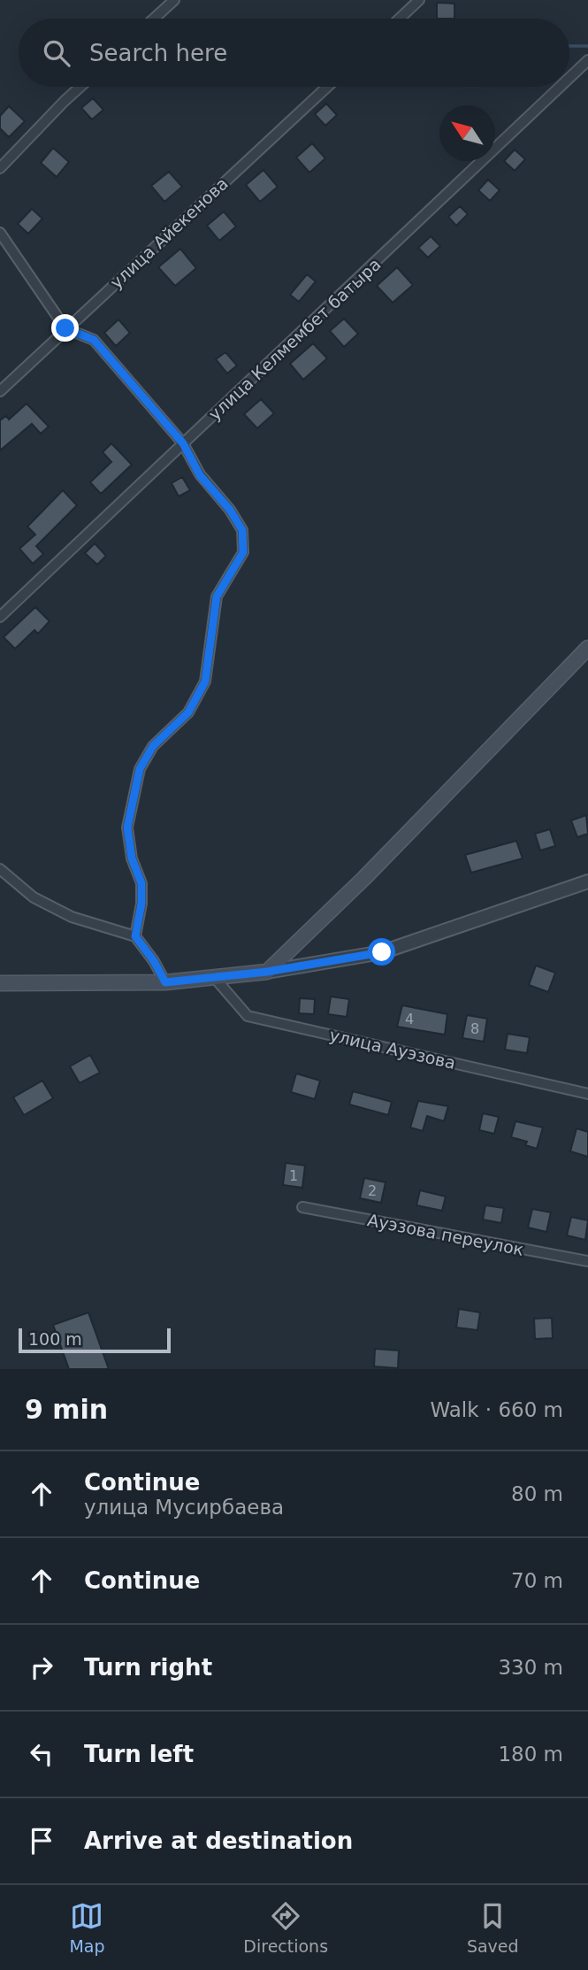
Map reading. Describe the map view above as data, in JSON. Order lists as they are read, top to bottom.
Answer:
{
  "streets": {
    "street": [
      "улица Айекенова",
      "улица Келмембет батыра",
      "улица Ауэзова",
      "Ауэзова переулок"
    ]
  },
  "house_numbers": [
    "4",
    "8",
    "1",
    "2"
  ],
  "scale_bar": "100 m",
  "north": "top left",
  "page": {
    "search": "Search here",
    "scale": "100 m",
    "heading": ["9 min", "Walk · 660 m"],
    "list": [
      ["Continue", "улица Мусирбаева", "80 m"],
      ["Continue", "70 m"],
      ["Turn right", "330 m"],
      ["Turn left", "180 m"],
      "Arrive at destination"
    ],
    "nav": ["Map", "Directions", "Saved"]
  }
}
